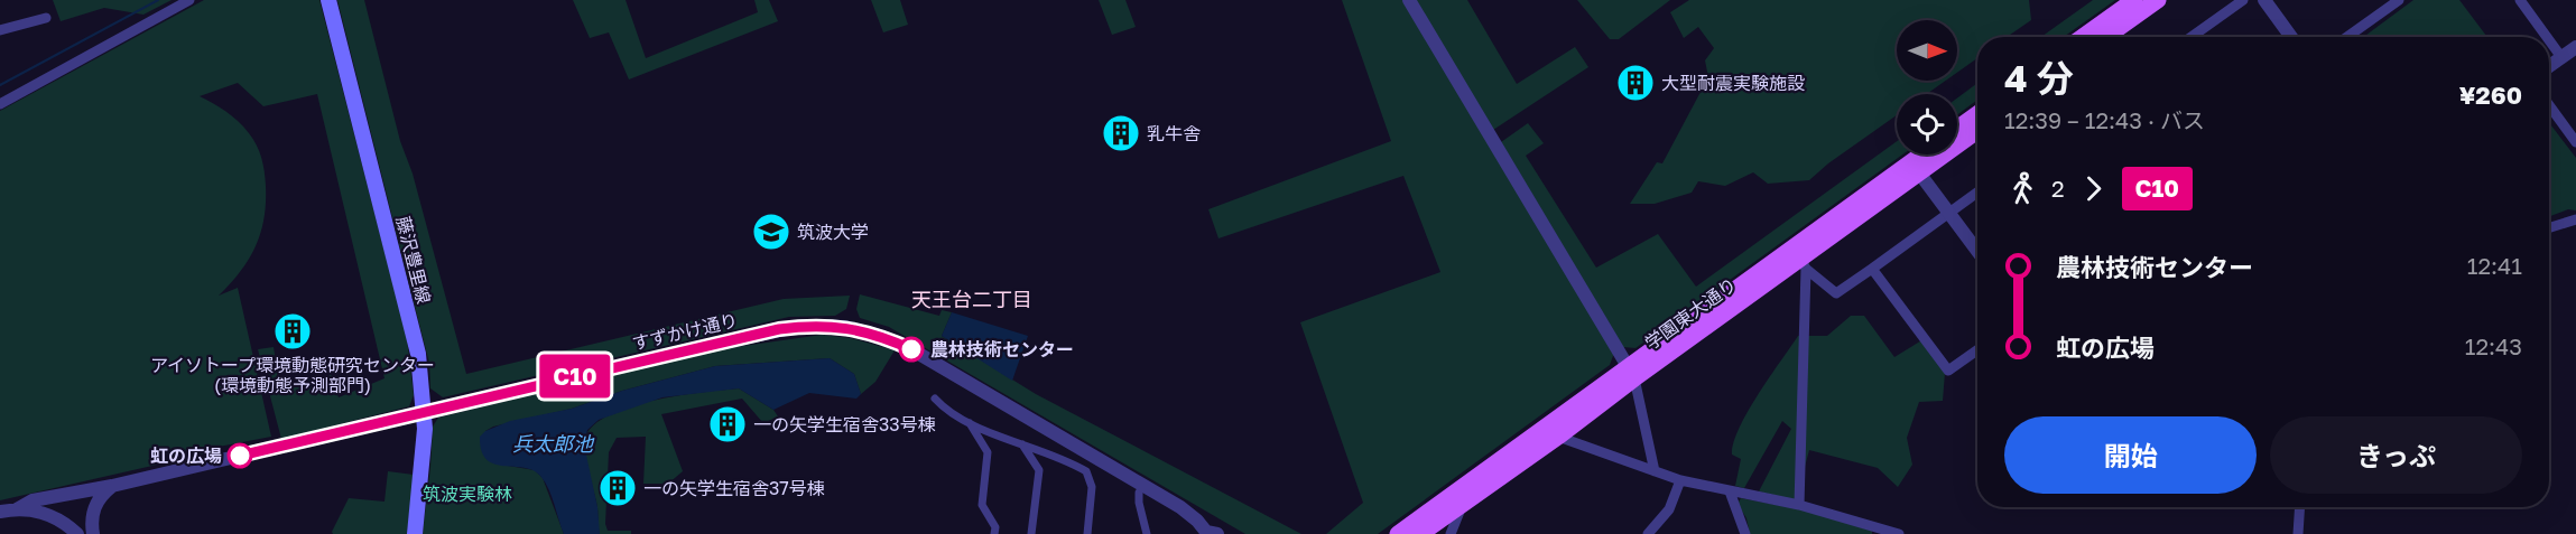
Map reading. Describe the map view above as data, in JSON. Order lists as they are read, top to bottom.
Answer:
{
  "streets": {
    "main road": ["藤沢豊里線", "学園東大通り"],
    "street": ["すずかけ通り"]
  },
  "crossings": [
    ["藤沢豊里線", "すずかけ通り"]
  ],
  "districts": ["天王台二丁目"],
  "water": ["兵太郎池"],
  "parks": ["筑波実験林"],
  "places": {
    "building": [
      "大型耐震実験施設",
      "乳牛舎",
      "アイソトープ環境動態研究センター (環境動態予測部門)",
      "一の矢学生宿舎33号棟",
      "一の矢学生宿舎37号棟"
    ],
    "school or university": ["筑波大学"],
    "other": ["農林技術センター", "虹の広場"]
  },
  "lines": ["bus line C10"],
  "north": "right",
  "page": {
    "on_map": "C10",
    "heading": ["4 分", "12:39 – 12:43 · バス", "¥260"],
    "legs": ["2", "C10"],
    "list": [
      {
        "name": "農林技術センター",
        "value": "12:41"
      },
      {
        "name": "虹の広場",
        "value": "12:43"
      }
    ],
    "buttons": ["開始", "きっぷ"]
  }
}
